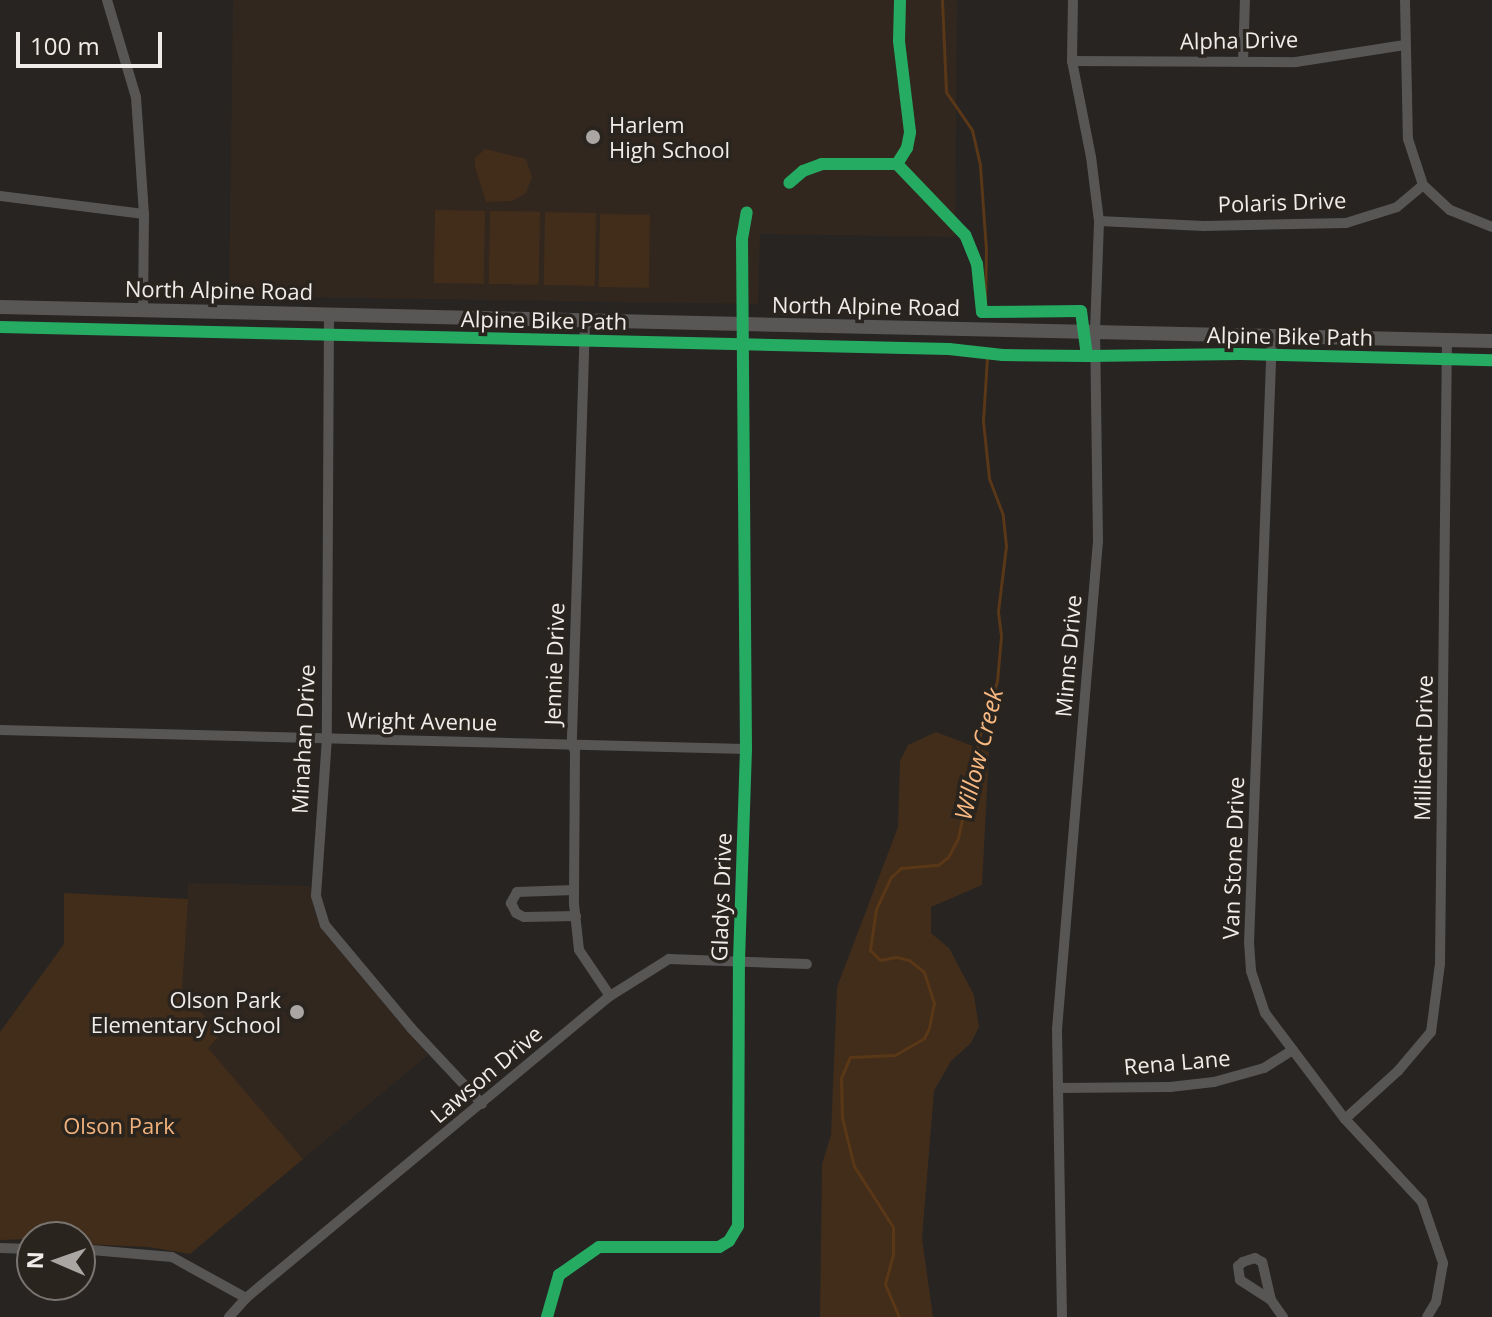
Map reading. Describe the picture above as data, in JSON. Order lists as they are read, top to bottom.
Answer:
{
  "streets": {
    "main road": ["North Alpine Road"],
    "street": [
      "Alpha Drive",
      "Polaris Drive",
      "Minns Drive",
      "Jennie Drive",
      "Wright Avenue",
      "Minahan Drive",
      "Millicent Drive",
      "Van Stone Drive",
      "Gladys Drive",
      "Rena Lane",
      "Lawson Drive"
    ],
    "cycle path": ["Alpine Bike Path"]
  },
  "crossings": [
    ["Alpha Drive", "Minns Drive"],
    ["Polaris Drive", "Minns Drive"],
    ["North Alpine Road", "Minns Drive"],
    ["North Alpine Road", "Jennie Drive"],
    ["North Alpine Road", "Minahan Drive"],
    ["North Alpine Road", "Millicent Drive"],
    ["North Alpine Road", "Van Stone Drive"],
    ["North Alpine Road", "Gladys Drive"],
    ["Minns Drive", "Rena Lane"],
    ["Jennie Drive", "Wright Avenue"],
    ["Jennie Drive", "Lawson Drive"],
    ["Wright Avenue", "Minahan Drive"],
    ["Wright Avenue", "Gladys Drive"],
    ["Minahan Drive", "Lawson Drive"],
    ["Millicent Drive", "Van Stone Drive"],
    ["Van Stone Drive", "Rena Lane"],
    ["Gladys Drive", "Lawson Drive"]
  ],
  "water": ["Willow Creek"],
  "parks": ["Olson Park"],
  "places": ["Harlem High School", "Olson Park Elementary School"],
  "scale_bar": "100 m",
  "north": "left"
}
